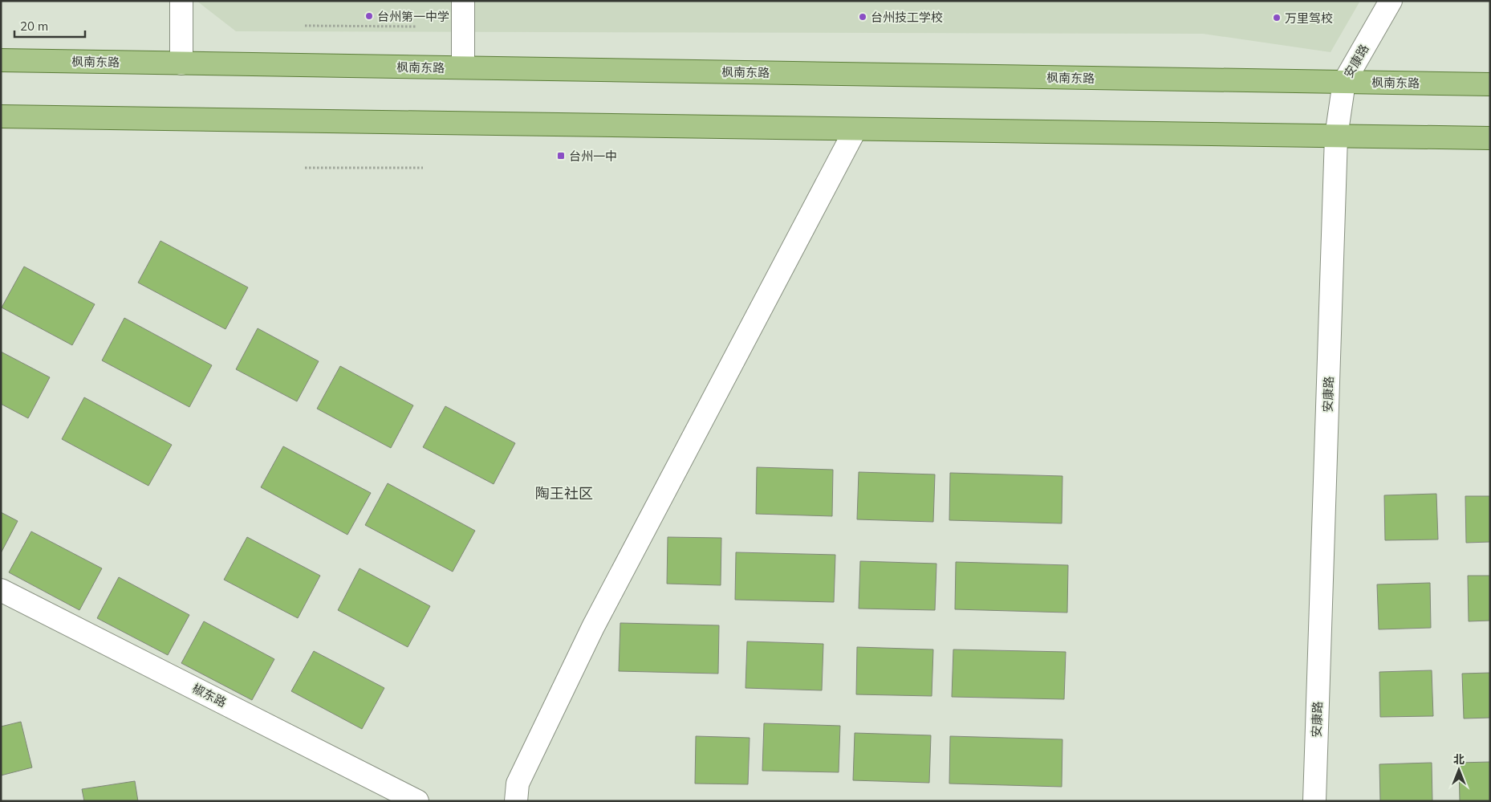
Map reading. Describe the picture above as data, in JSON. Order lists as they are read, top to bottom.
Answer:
{
  "streets": {
    "main road": ["枫南东路"],
    "street": ["安康路", "椒东路"]
  },
  "crossings": [
    ["安康路", "枫南东路"]
  ],
  "districts": ["陶王社区"],
  "places": {
    "other": ["台州第一中学", "台州技工学校", "万里驾校"],
    "transit": ["台州一中"]
  },
  "scale_bar": "20 m",
  "north": "top"
}
